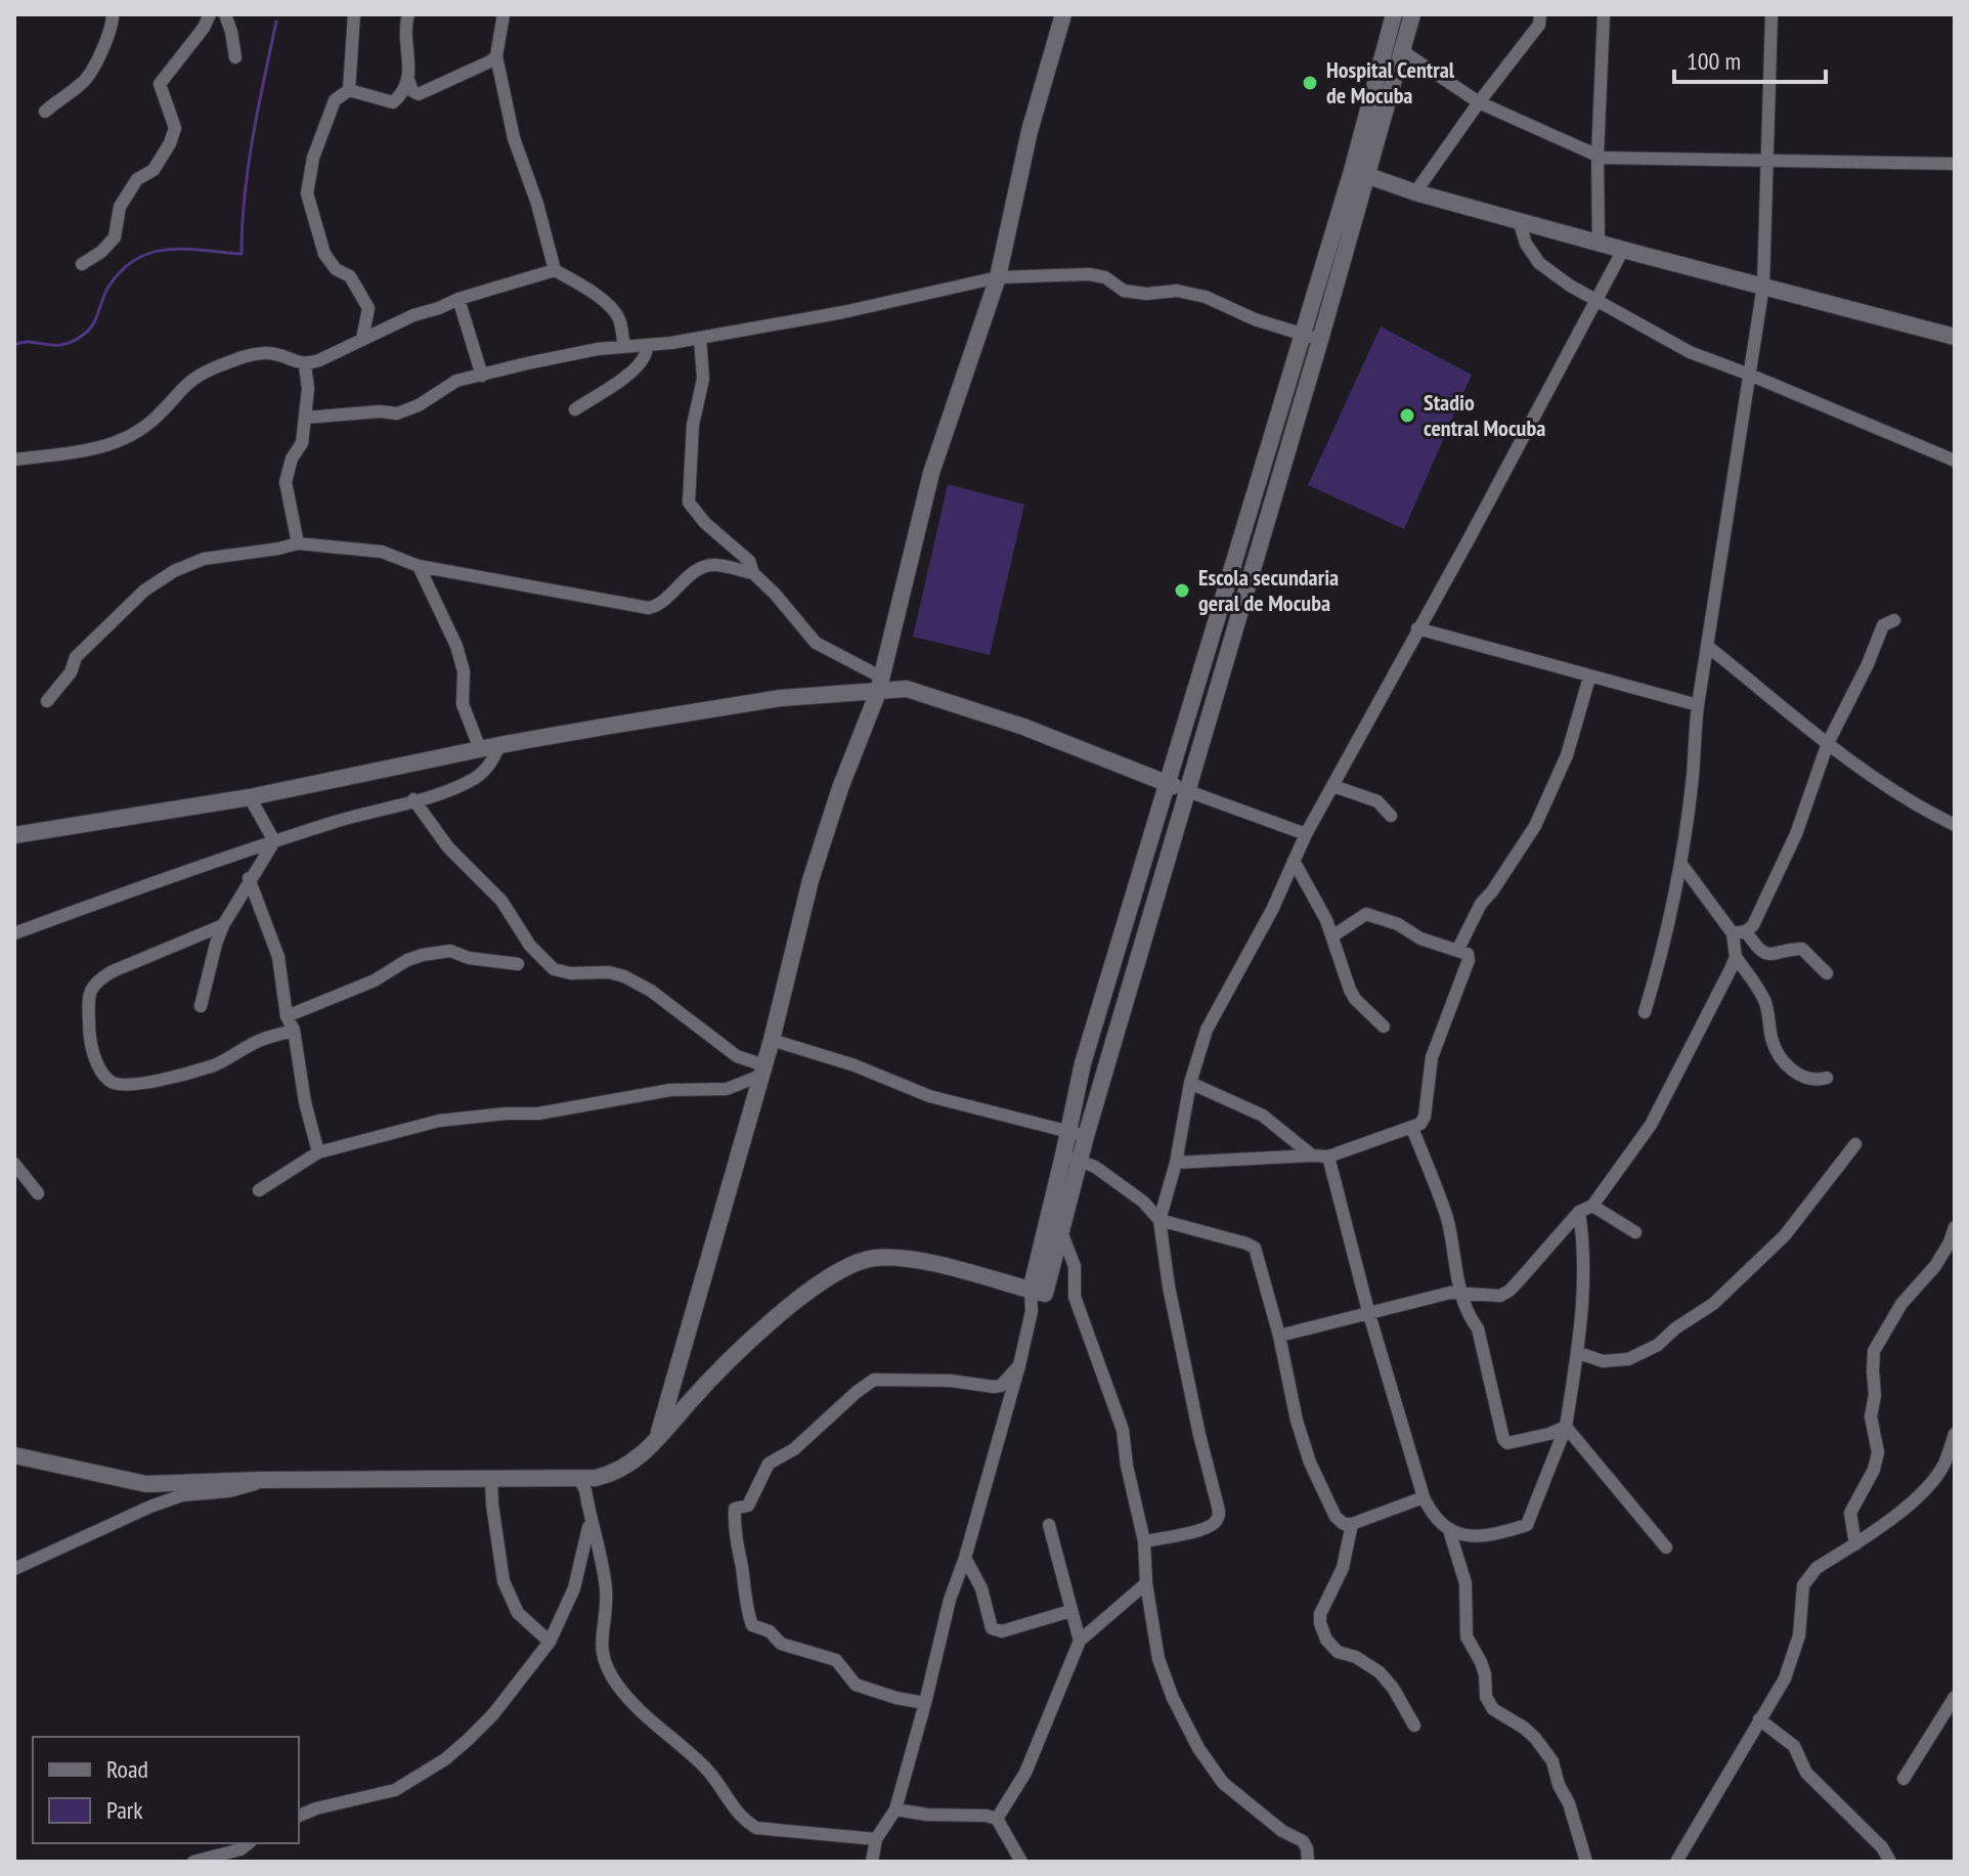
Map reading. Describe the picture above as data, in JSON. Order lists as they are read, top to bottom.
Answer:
{
  "places": ["Hospital Central de Mocuba", "Stadio central Mocuba", "Escola secundaria geral de Mocuba"],
  "legend": ["Road", "Park"],
  "scale_bar": "100 m"
}
